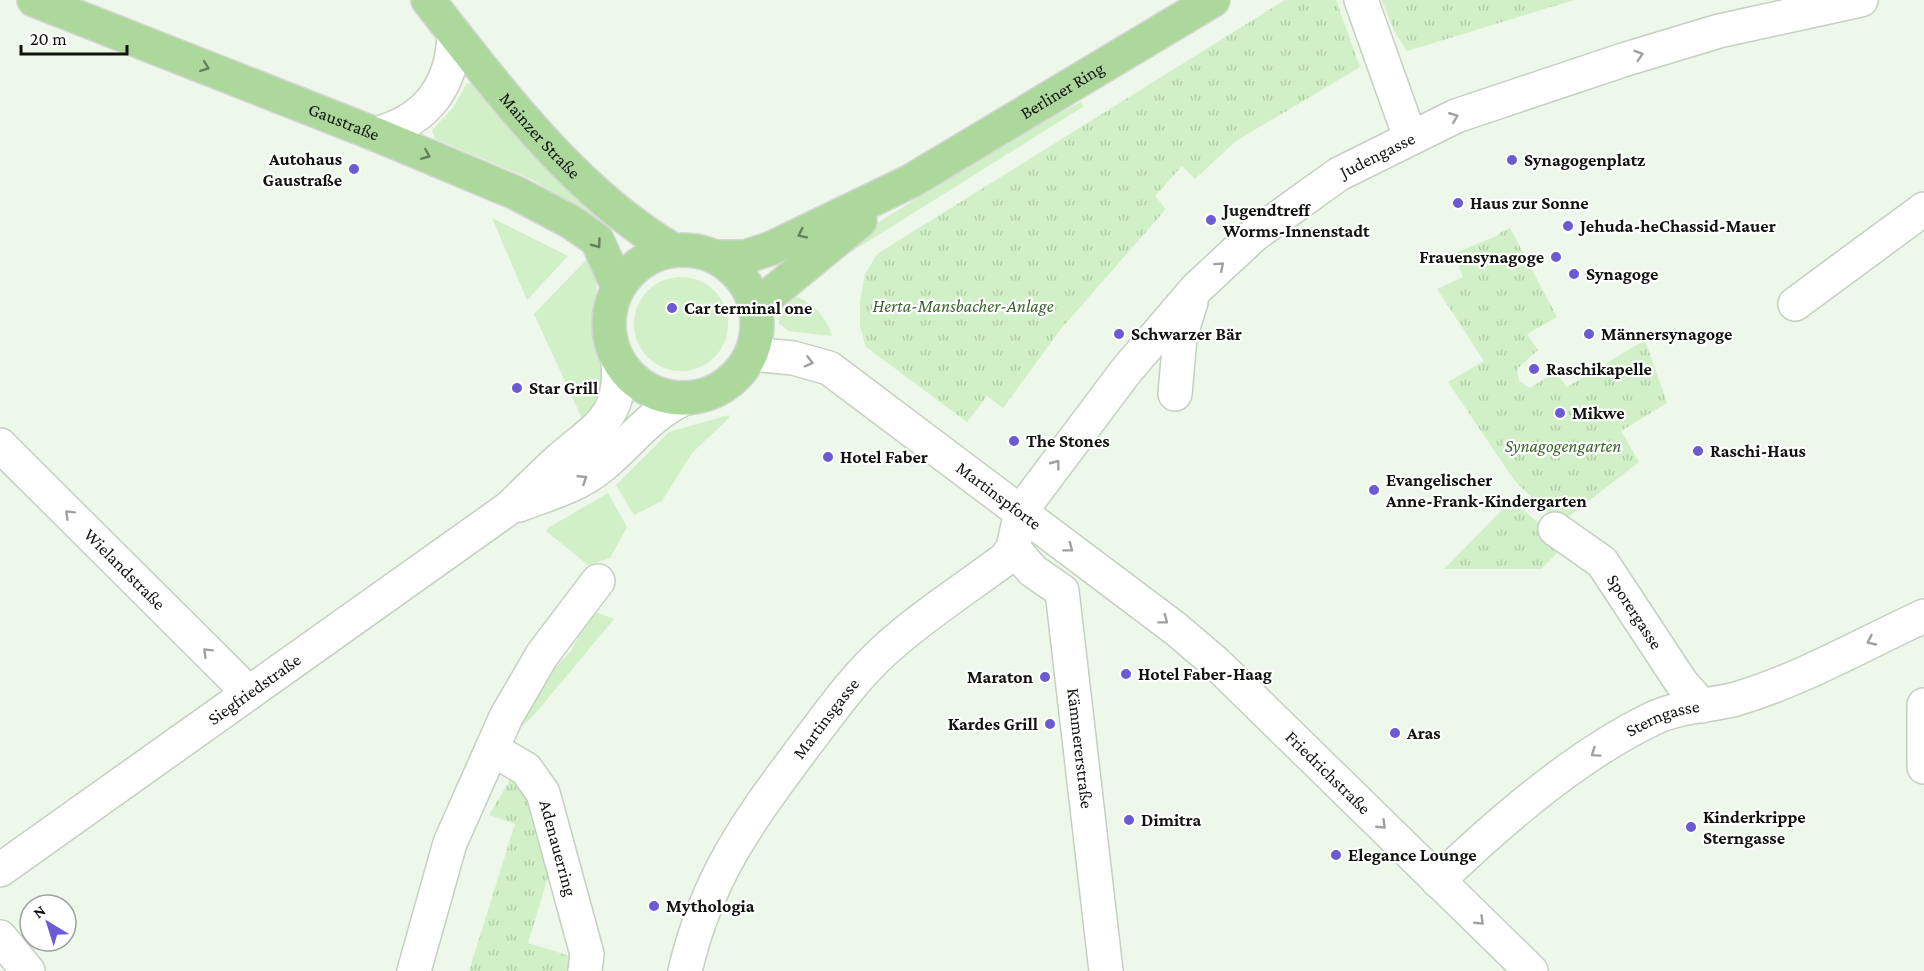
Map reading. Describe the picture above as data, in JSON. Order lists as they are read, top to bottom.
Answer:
{
  "streets": {
    "main road": ["Berliner Ring", "Gaustraße", "Mainzer Straße"],
    "street": [
      "Judengasse",
      "Martinspforte",
      "Wielandstraße",
      "Sporergasse",
      "Siegfriedstraße",
      "Martinsgasse",
      "Sterngasse",
      "Kämmererstraße",
      "Friedrichstraße",
      "Adenauerring"
    ]
  },
  "crossings": [
    ["Berliner Ring", "Gaustraße"],
    ["Berliner Ring", "Mainzer Straße"],
    ["Berliner Ring", "Martinspforte"],
    ["Berliner Ring", "Siegfriedstraße"],
    ["Gaustraße", "Mainzer Straße"],
    ["Gaustraße", "Martinspforte"],
    ["Gaustraße", "Siegfriedstraße"],
    ["Mainzer Straße", "Martinspforte"],
    ["Mainzer Straße", "Siegfriedstraße"],
    ["Judengasse", "Martinspforte"],
    ["Martinspforte", "Siegfriedstraße"],
    ["Martinspforte", "Friedrichstraße"],
    ["Wielandstraße", "Siegfriedstraße"],
    ["Sporergasse", "Sterngasse"],
    ["Martinsgasse", "Kämmererstraße"],
    ["Sterngasse", "Friedrichstraße"]
  ],
  "one_way": [
    "Gaustraße",
    "Judengasse",
    "Martinspforte",
    "Wielandstraße",
    "Sterngasse",
    "Friedrichstraße"
  ],
  "parks": ["Herta-Mansbacher-Anlage", "Synagogengarten"],
  "places": [
    "Synagogenplatz",
    "Autohaus Gaustraße",
    "Haus zur Sonne",
    "Jugendtreff Worms-Innenstadt",
    "Jehuda-heChassid-Mauer",
    "Frauensynagoge",
    "Synagoge",
    "Car terminal one",
    "Schwarzer Bär",
    "Männersynagoge",
    "Raschikapelle",
    "Star Grill",
    "Mikwe",
    "The Stones",
    "Raschi-Haus",
    "Hotel Faber",
    "Evangelischer Anne-Frank-Kindergarten",
    "Hotel Faber-Haag",
    "Maraton",
    "Kardes Grill",
    "Aras",
    "Dimitra",
    "Kinderkrippe Sterngasse",
    "Elegance Lounge",
    "Mythologia"
  ],
  "scale_bar": "20 m",
  "north": "top left"
}
